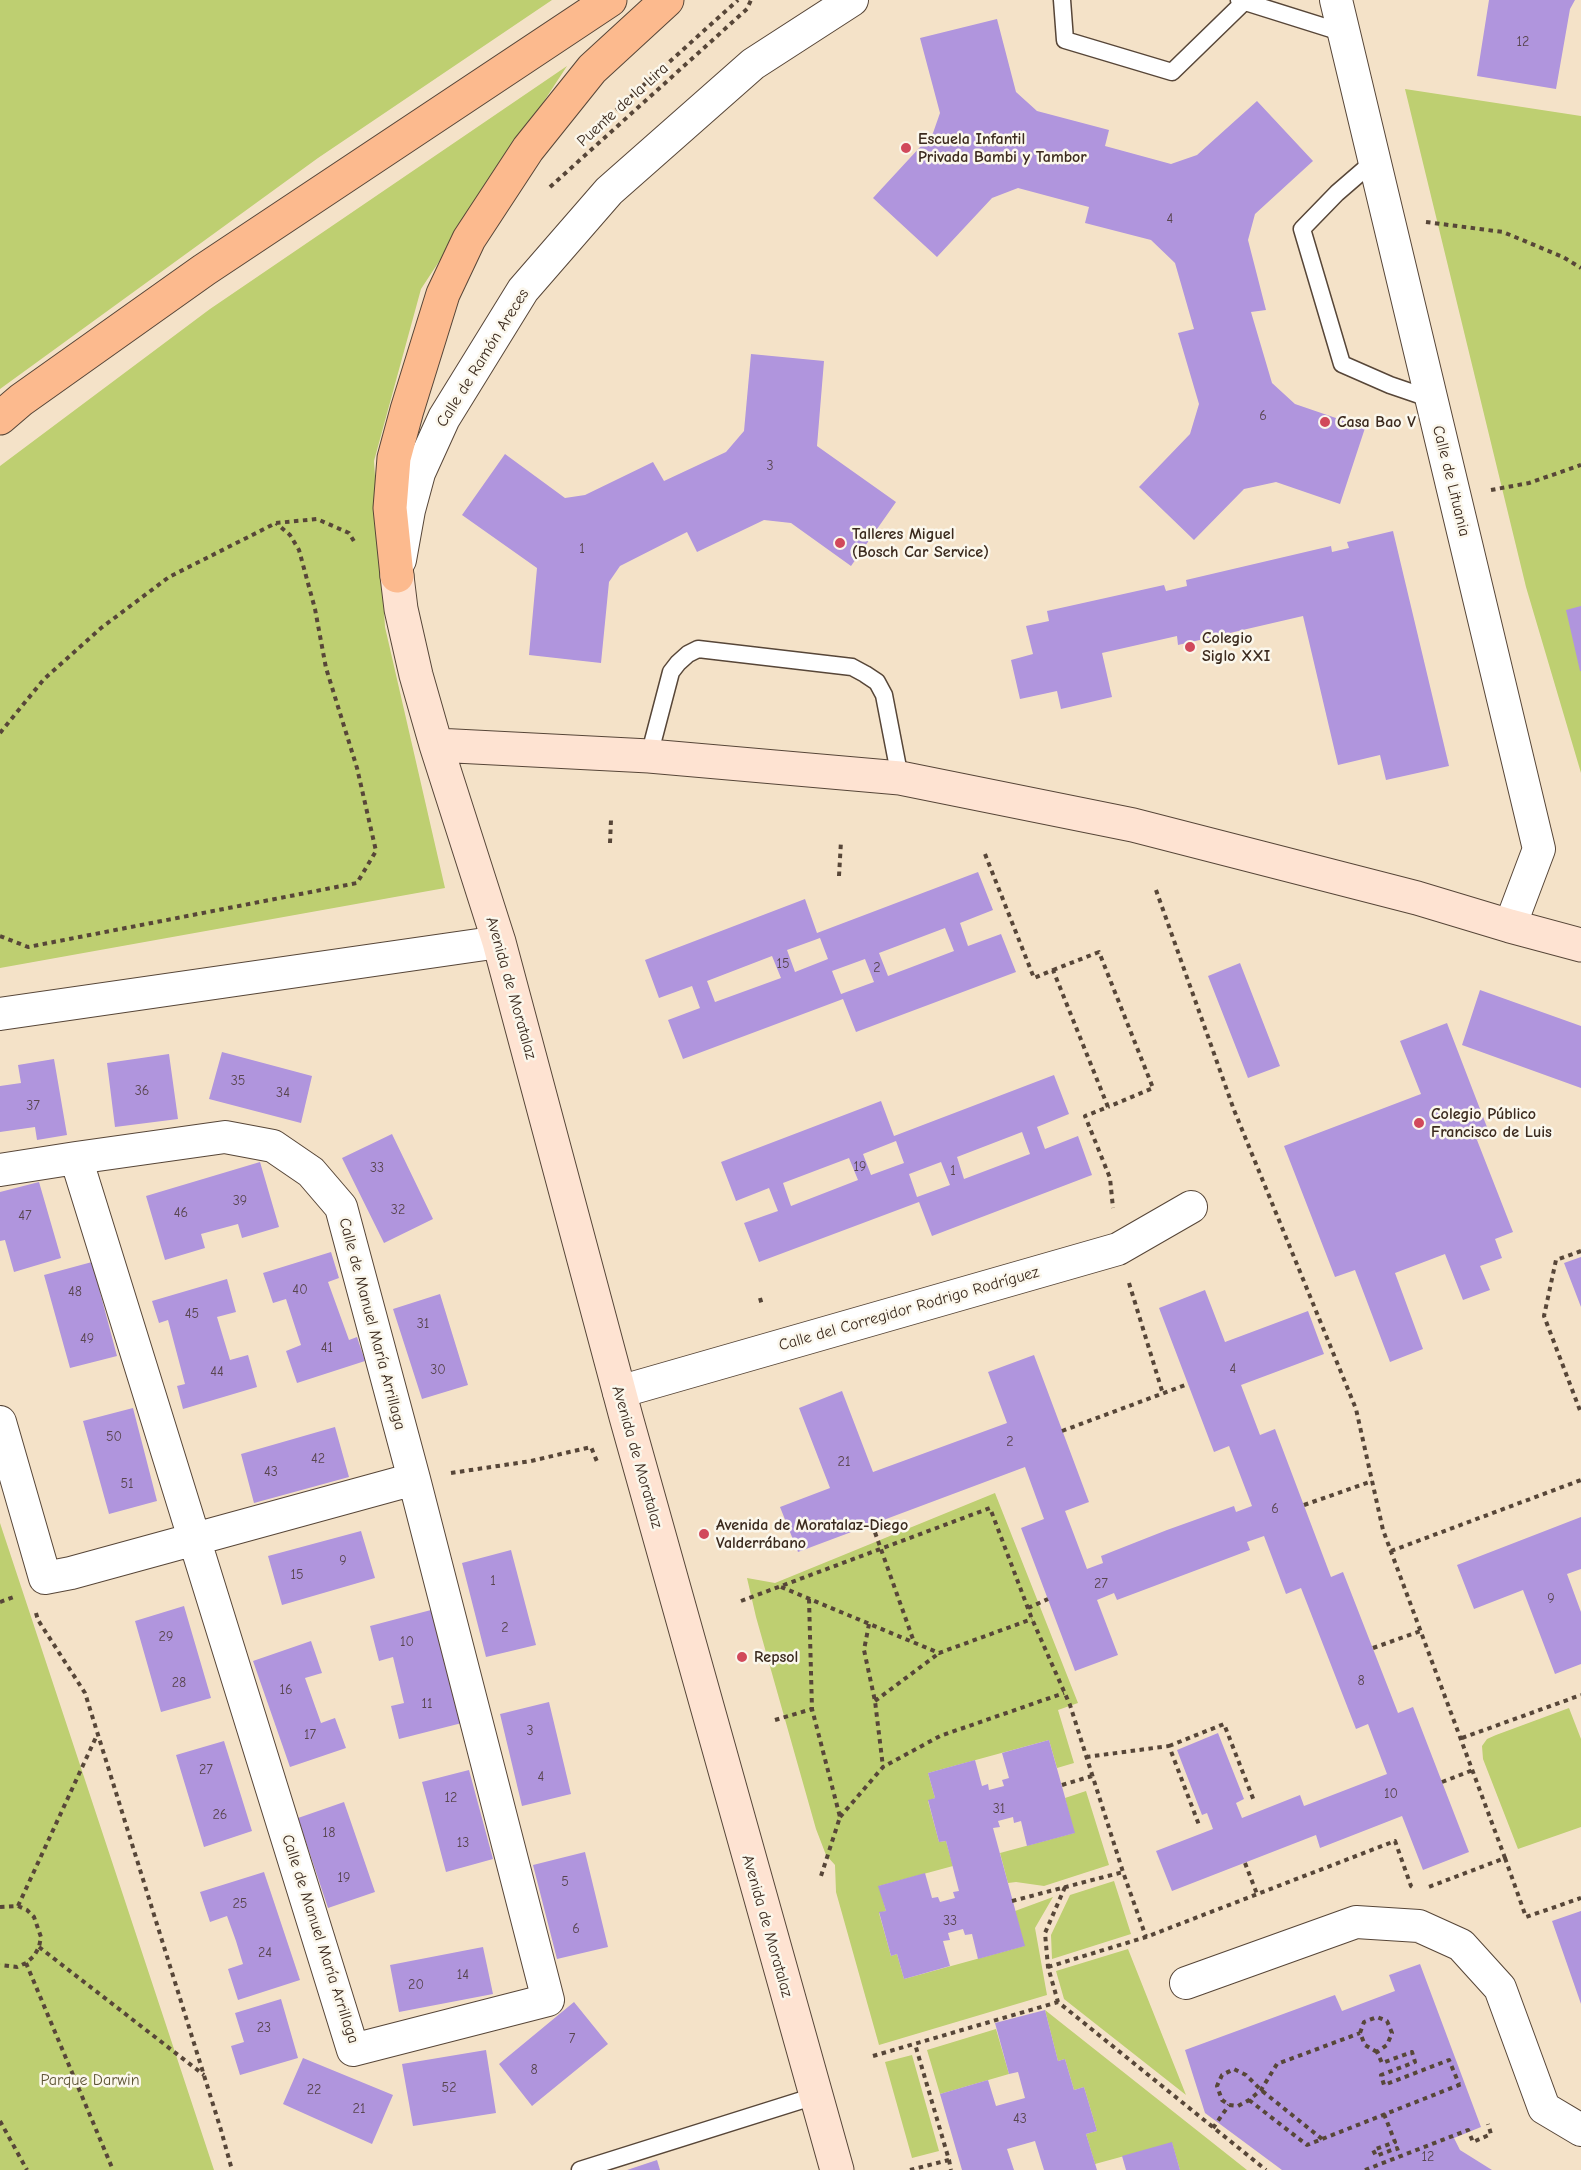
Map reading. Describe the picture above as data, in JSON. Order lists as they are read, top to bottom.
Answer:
{
  "streets": {
    "street": [
      "Calle de Ramón Areces",
      "Calle de Lituania",
      "Avenida de Moratalaz",
      "Calle del Corregidor Rodrigo Rodríguez",
      "Calle de Manuel María Arrillaga"
    ],
    "path": ["Puente de la Lira"]
  },
  "crossings": [
    ["Calle de Ramón Areces", "Avenida de Moratalaz"],
    ["Avenida de Moratalaz", "Calle del Corregidor Rodrigo Rodríguez"]
  ],
  "parks": ["Parque Darwin"],
  "places": [
    "Escuela Infantil Privada Bambi y Tambor",
    "Casa Bao V",
    "Talleres Miguel (Bosch Car Service)",
    "Colegio Siglo XXI",
    "Colegio Público Francisco de Luis",
    "Avenida de Moratalaz-Diego Valderrábano",
    "Repsol"
  ],
  "house_numbers": [
    "12",
    "4",
    "6",
    "3",
    "1",
    "15",
    "2",
    "35",
    "36",
    "34",
    "37",
    "19",
    "33",
    "1",
    "39",
    "32",
    "46",
    "47",
    "40",
    "48",
    "45",
    "31",
    "49",
    "41",
    "4",
    "30",
    "44",
    "50",
    "2",
    "42",
    "21",
    "43",
    "51",
    "6",
    "9",
    "15",
    "1",
    "27",
    "9",
    "2",
    "29",
    "10",
    "8",
    "28",
    "16",
    "11",
    "3",
    "17",
    "27",
    "4",
    "10",
    "12",
    "31",
    "26",
    "18",
    "13",
    "19",
    "5",
    "25",
    "33",
    "6",
    "24",
    "14",
    "20",
    "23",
    "7",
    "8",
    "52",
    "22",
    "21",
    "43",
    "12"
  ]
}
